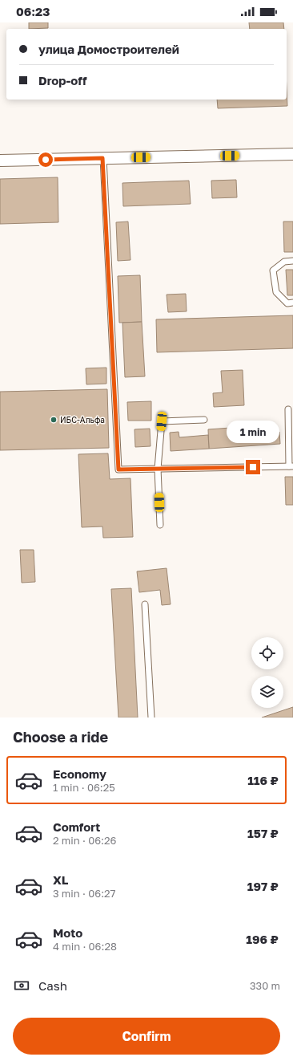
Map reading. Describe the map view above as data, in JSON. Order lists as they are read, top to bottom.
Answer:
{
  "places": ["ИБС-Альфа"],
  "page": {
    "status": "06:23",
    "banner": ["улица Домостроителей", "Drop-off"],
    "bubble": "1 min",
    "heading": "Choose a ride",
    "list": [
      {
        "name": "Economy",
        "note": "1 min · 06:25",
        "value": "116 ₽"
      },
      {
        "name": "Comfort",
        "note": "2 min · 06:26",
        "value": "157 ₽"
      },
      {
        "name": "XL",
        "note": "3 min · 06:27",
        "value": "197 ₽"
      },
      {
        "name": "Moto",
        "note": "4 min · 06:28",
        "value": "196 ₽"
      }
    ],
    "pay": ["Cash", "330 m"],
    "buttons": "Confirm"
  }
}
